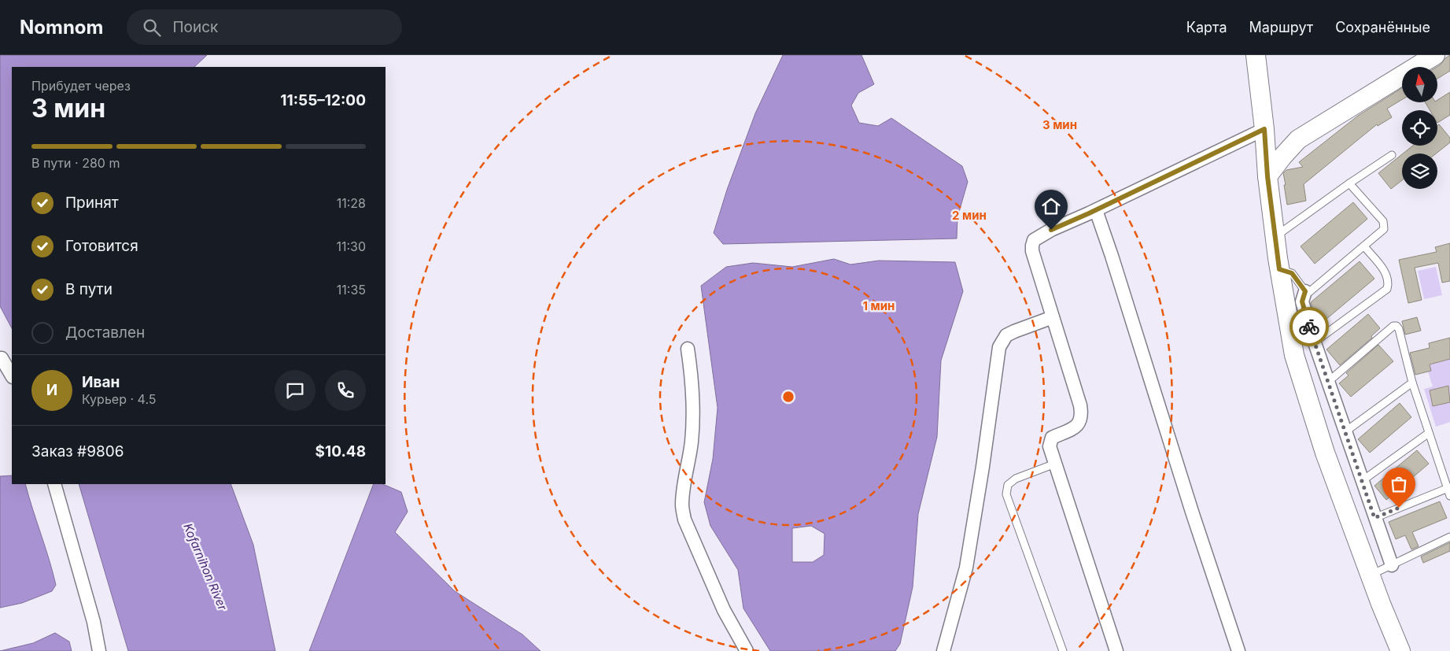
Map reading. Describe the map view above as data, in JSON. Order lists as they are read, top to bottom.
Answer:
{
  "water": ["Kofarnihon River"],
  "north": "top",
  "page": {
    "header": "Nomnom",
    "search": "Поиск",
    "nav": ["Карта", "Маршрут", "Сохранённые"],
    "heading": ["3 мин", "Прибудет через", "11:55–12:00"],
    "panel": [
      "Иван",
      "Курьер · 4.5",
      "Заказ #9806",
      "$10.48"
    ],
    "bar": "В пути · 280 m",
    "list": [
      ["Принят", "11:28"],
      ["Готовится", "11:30"],
      ["В пути", "11:35"],
      "Доставлен"
    ],
    "round": "И"
  },
  "rings": ["3 мин", "2 мин", "1 мин"]
}
